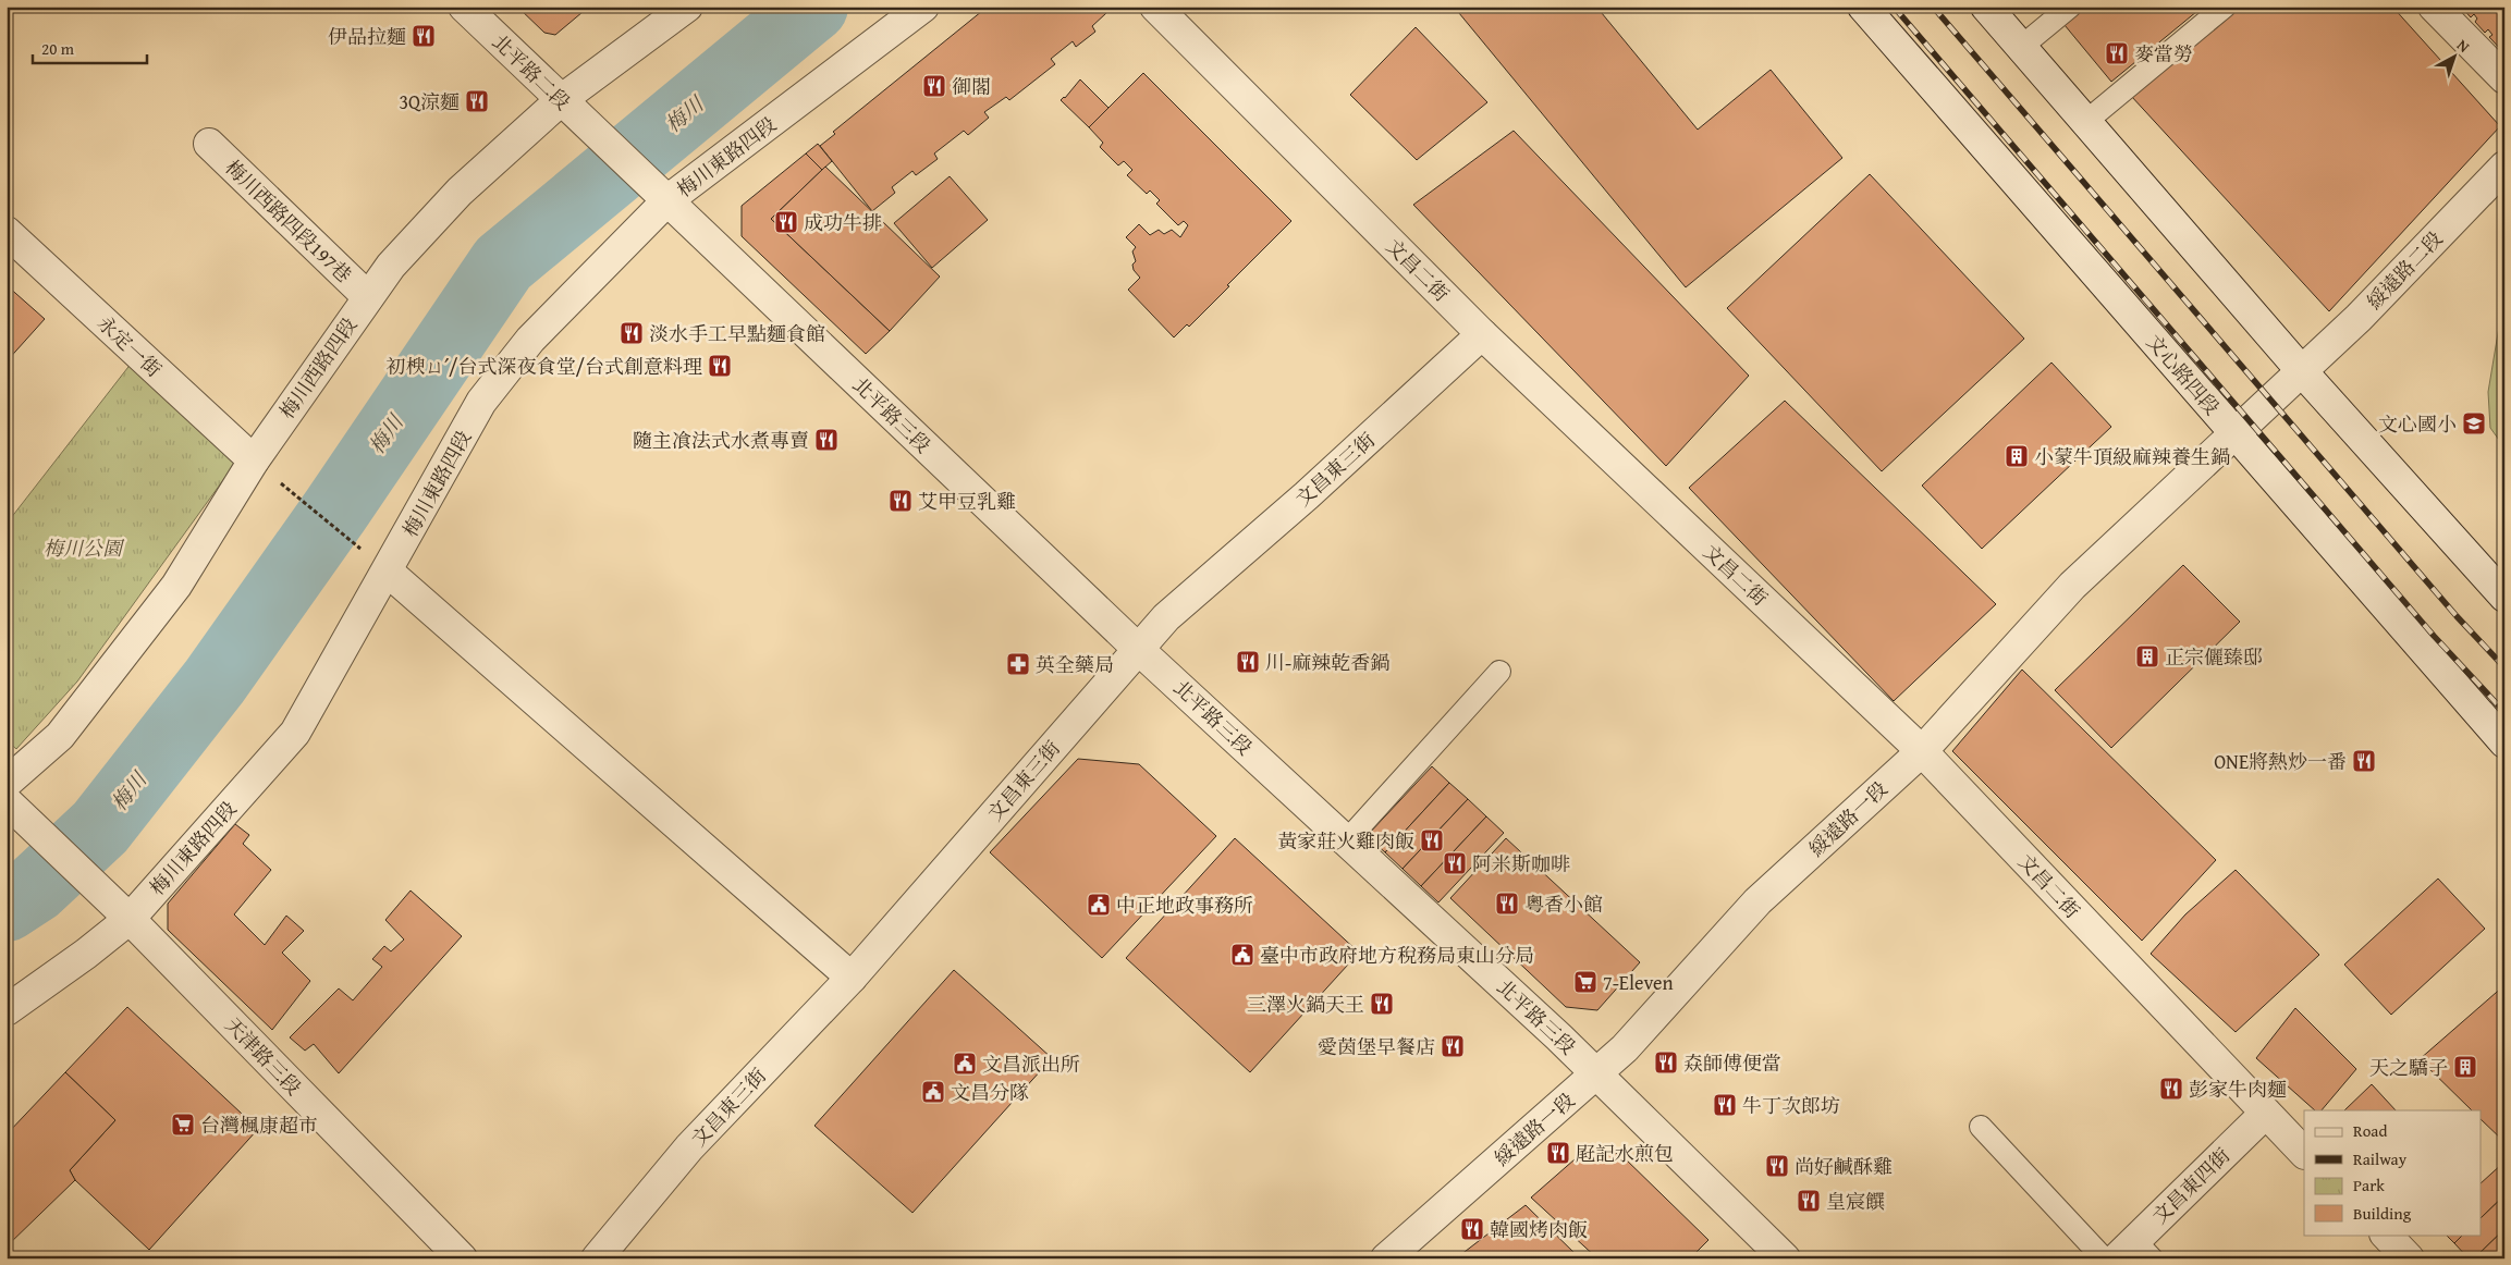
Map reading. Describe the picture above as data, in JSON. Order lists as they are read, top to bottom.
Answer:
{
  "streets": {
    "street": [
      "北平路二段",
      "梅川東路四段",
      "梅川西路四段197巷",
      "文昌二街",
      "綏遠路二段",
      "永定一街",
      "梅川西路四段",
      "文心路四段",
      "北平路三段",
      "文昌東三街",
      "綏遠路一段",
      "天津路三段",
      "文昌東四街"
    ]
  },
  "crossings": [
    ["北平路二段", "梅川西路四段"],
    ["北平路二段", "北平路三段"],
    ["梅川東路四段", "北平路三段"],
    ["梅川東路四段", "天津路三段"],
    ["梅川西路四段197巷", "梅川西路四段"],
    ["文昌二街", "文昌東三街"],
    ["文昌二街", "綏遠路一段"],
    ["文昌二街", "文昌東四街"],
    ["綏遠路二段", "綏遠路一段"],
    ["永定一街", "梅川西路四段"],
    ["文心路四段", "綏遠路一段"],
    ["北平路三段", "文昌東三街"],
    ["北平路三段", "綏遠路一段"]
  ],
  "water": ["梅川"],
  "parks": ["梅川公園"],
  "places": {
    "restaurant": [
      "伊品拉麵",
      "麥當勞",
      "御閣",
      "3Q涼麵",
      "成功牛排",
      "淡水手工早點麵食館",
      "初楰ㄩˊ/台式深夜食堂/台式創意料理",
      "隨主飡法式水煮專賣",
      "艾甲豆乳雞",
      "川-麻辣乾香鍋",
      "ONE將熱炒一番",
      "黃家莊火雞肉飯",
      "阿米斯咖啡",
      "粵香小館",
      "三澤火鍋天王",
      "愛茵堡早餐店",
      "𡘙師傅便當",
      "彭家牛肉麵",
      "牛丁次郎坊",
      "屘記水煎包",
      "尚好鹹酥雞",
      "皇宸饌",
      "韓國烤肉飯"
    ],
    "school or university": ["文心國小"],
    "building": ["小蒙牛頂級麻辣養生鍋", "正宗儷臻邸", "天之驕子"],
    "pharmacy": ["英全藥局"],
    "public building": [
      "中正地政事務所",
      "臺中市政府地方稅務局東山分局",
      "文昌派出所",
      "文昌分隊"
    ],
    "supermarket": ["7-Eleven", "台灣楓康超市"]
  },
  "legend": [
    "Road",
    "Railway",
    "Park",
    "Building"
  ],
  "scale_bar": "20 m",
  "north": "top right"
}
